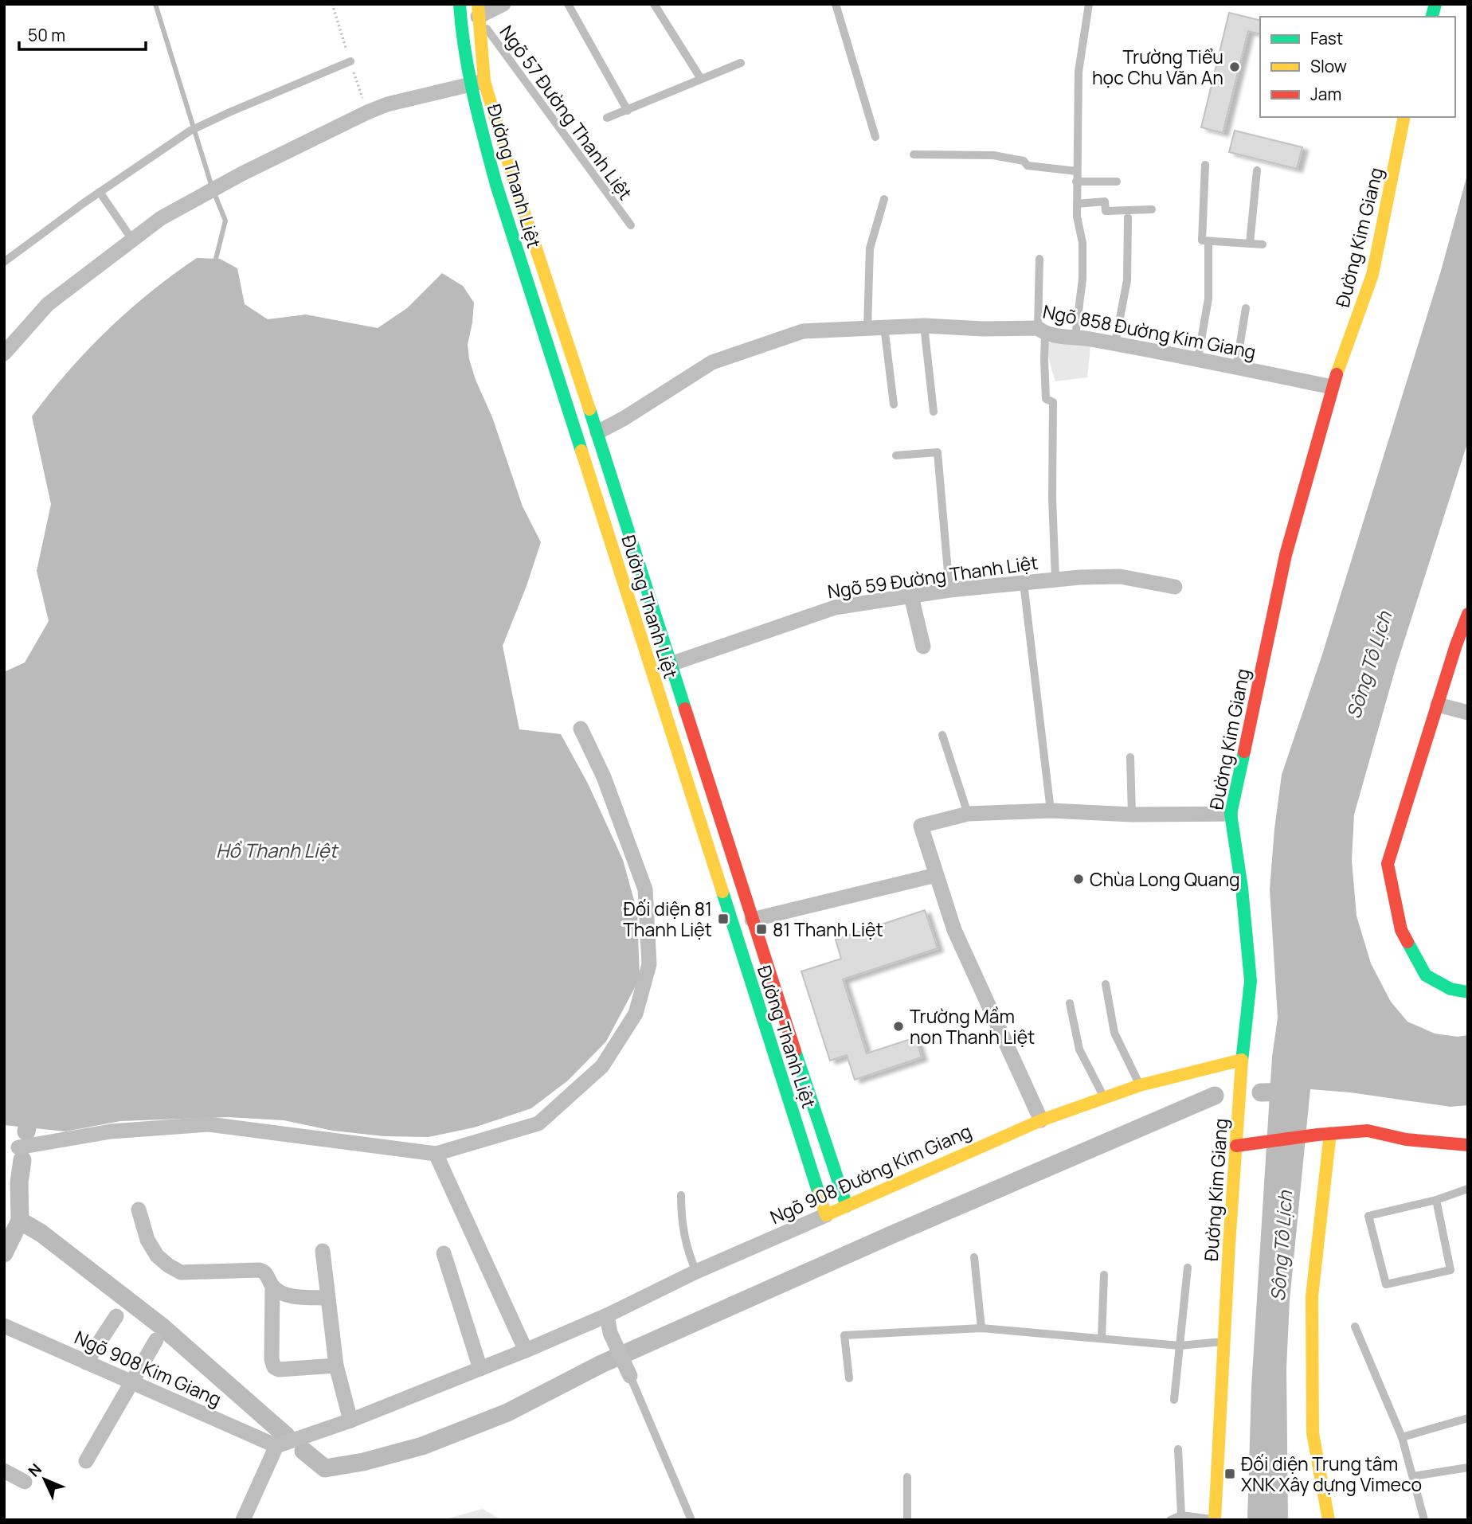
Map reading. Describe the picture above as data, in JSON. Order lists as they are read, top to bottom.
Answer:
{
  "streets": {
    "street": [
      "Đường Thanh Liệt",
      "Đường Kim Giang",
      "Ngõ 858 Đường Kim Giang",
      "Ngõ 59 Đường Thanh Liệt",
      "Ngõ 908 Đường Kim Giang",
      "Ngõ 908 Kim Giang"
    ],
    "lane": ["Ngõ 57 Đường Thanh Liệt"]
  },
  "crossings": [
    ["Ngõ 57 Đường Thanh Liệt", "Đường Thanh Liệt"],
    ["Đường Thanh Liệt", "Ngõ 858 Đường Kim Giang"],
    ["Đường Thanh Liệt", "Ngõ 59 Đường Thanh Liệt"],
    ["Đường Thanh Liệt", "Ngõ 908 Đường Kim Giang"],
    ["Đường Kim Giang", "Ngõ 858 Đường Kim Giang"],
    ["Đường Kim Giang", "Ngõ 908 Đường Kim Giang"]
  ],
  "water": ["Sông Tô Lịch", "Hồ Thanh Liệt"],
  "places": {
    "other": ["Trường Tiểu học Chu Văn An", "Chùa Long Quang", "Trường Mầm non Thanh Liệt"],
    "transit": ["Đối diện 81 Thanh Liệt", "81 Thanh Liệt", "Đối diện Trung tâm XNK Xây dựng Vimeco"]
  },
  "legend": ["Fast", "Slow", "Jam"],
  "scale_bar": "50 m",
  "north": "top left"
}
